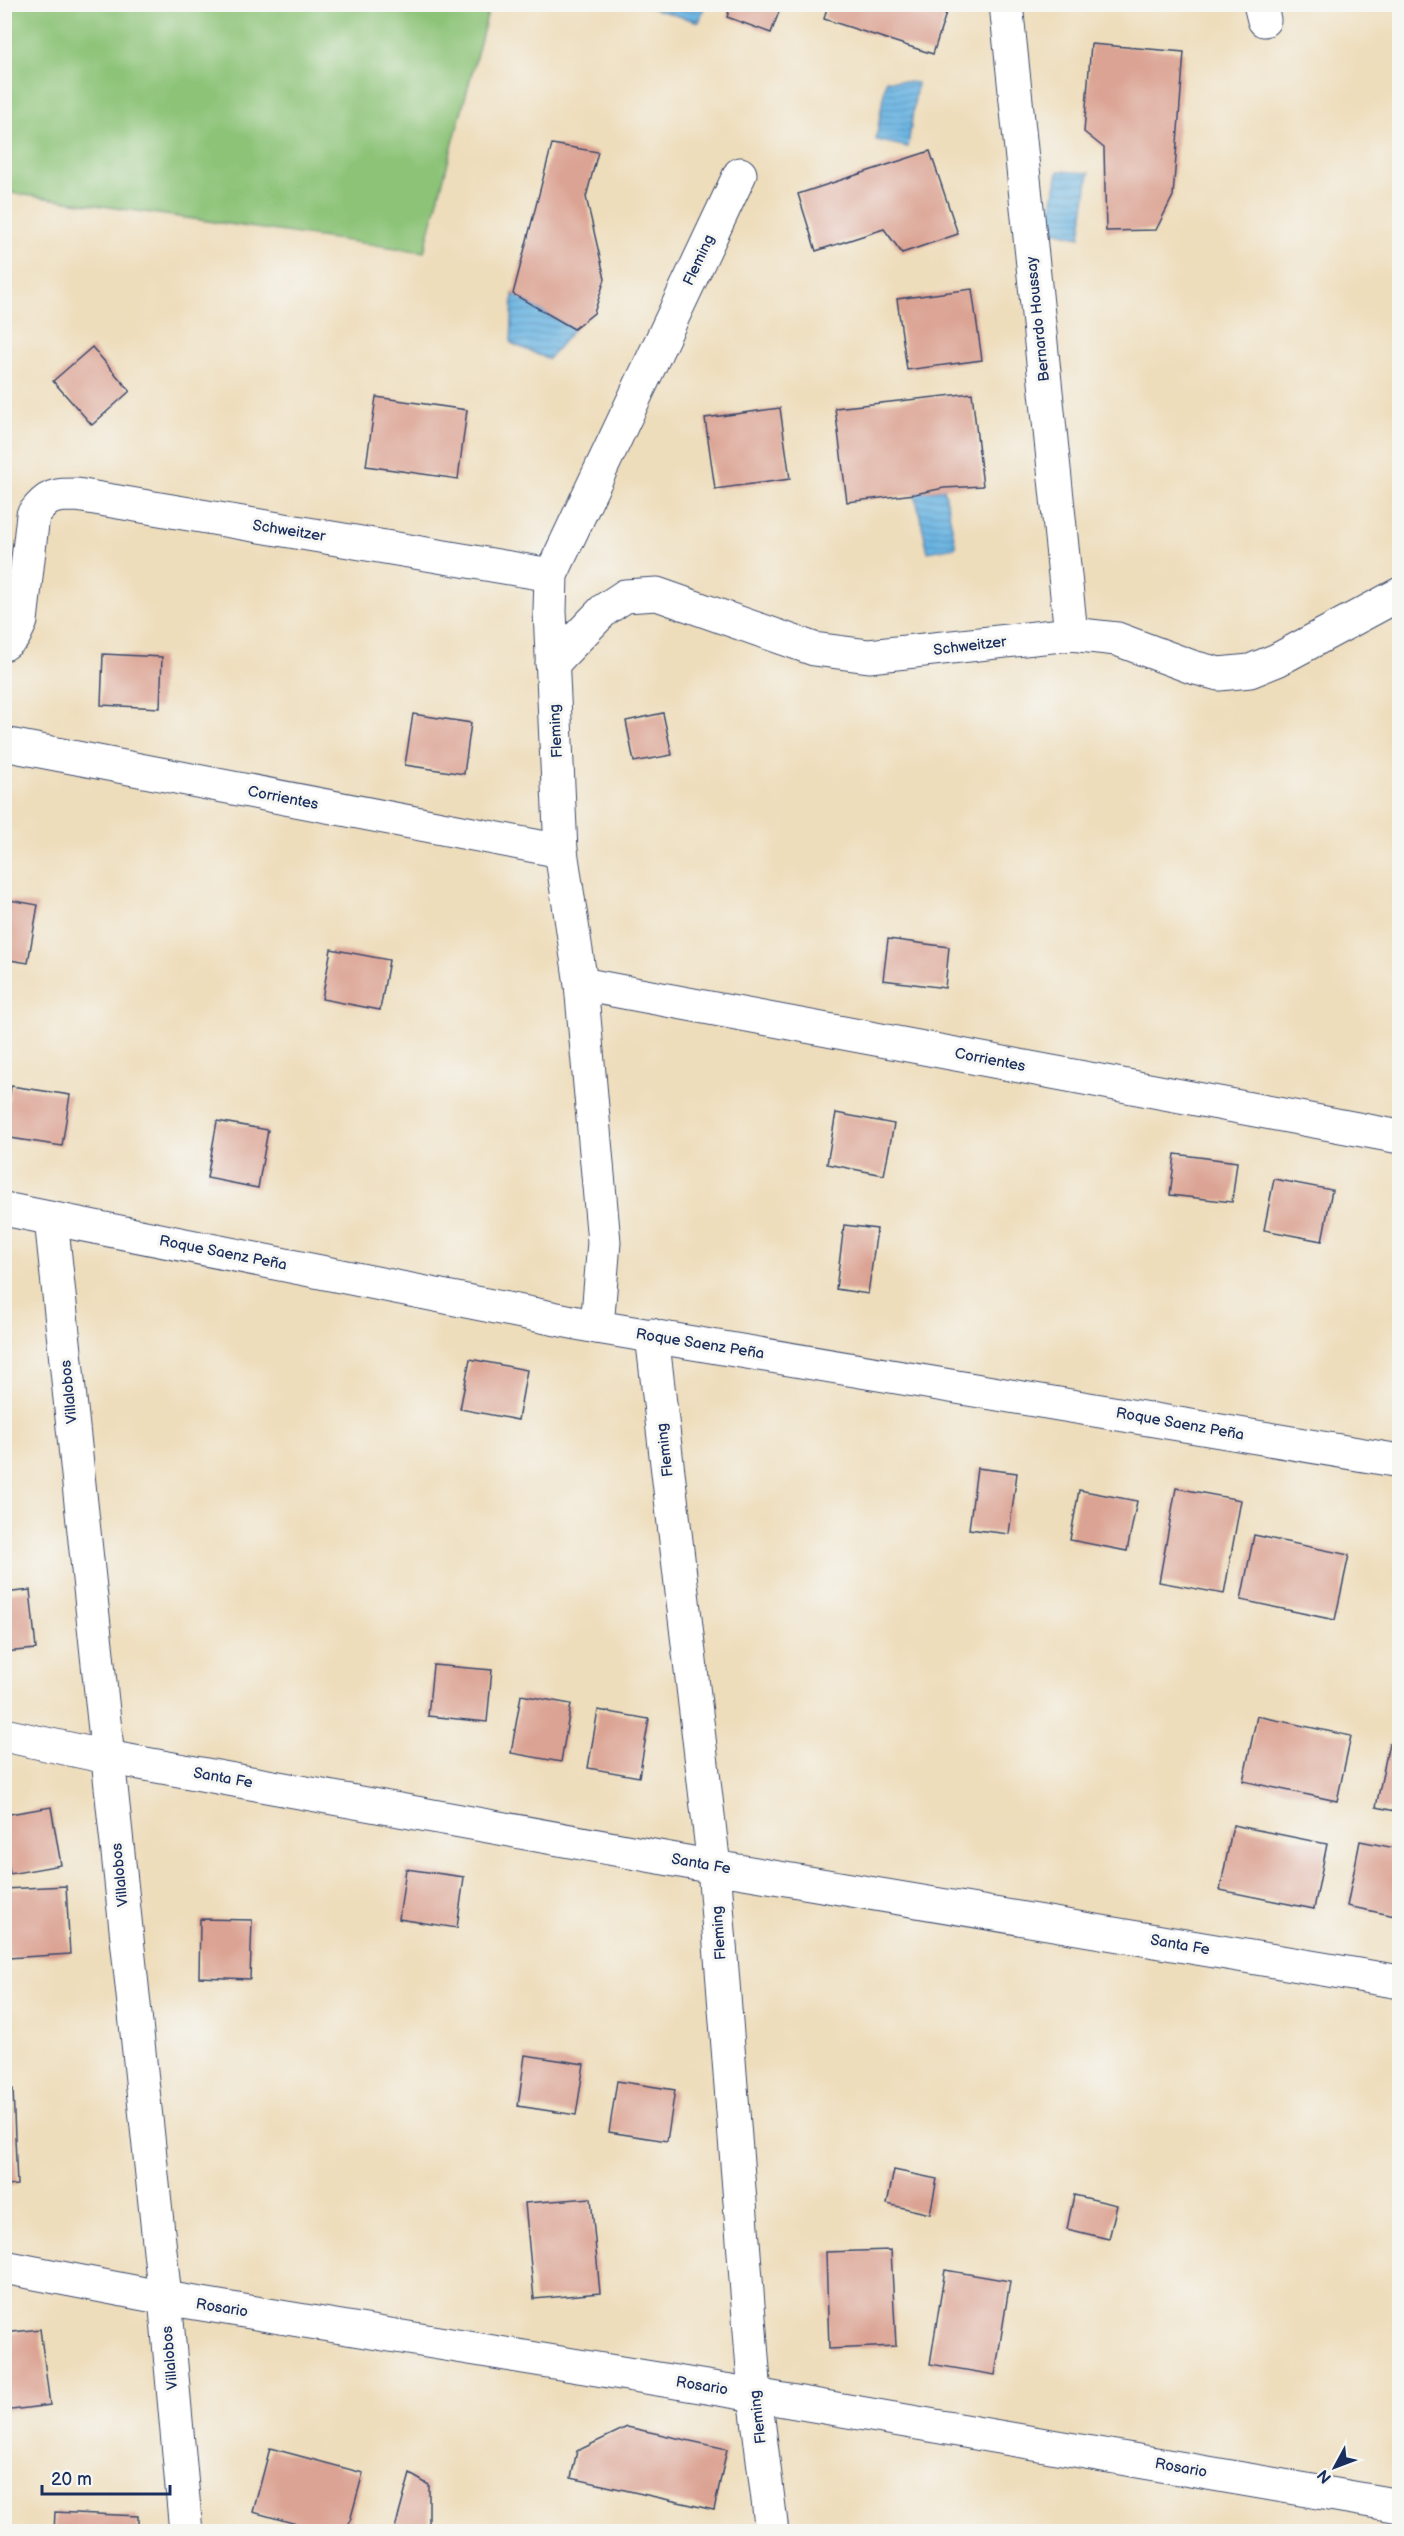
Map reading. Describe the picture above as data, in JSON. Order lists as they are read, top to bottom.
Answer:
{
  "streets": {
    "street": [
      "Fleming",
      "Bernardo Houssay",
      "Schweitzer",
      "Corrientes",
      "Roque Saenz Peña",
      "Villalobos",
      "Santa Fe",
      "Rosario"
    ]
  },
  "crossings": [
    ["Fleming", "Schweitzer"],
    ["Fleming", "Corrientes"],
    ["Fleming", "Roque Saenz Peña"],
    ["Fleming", "Santa Fe"],
    ["Fleming", "Rosario"],
    ["Bernardo Houssay", "Schweitzer"],
    ["Roque Saenz Peña", "Villalobos"],
    ["Villalobos", "Santa Fe"],
    ["Villalobos", "Rosario"]
  ],
  "scale_bar": "20 m",
  "north": "bottom left"
}
